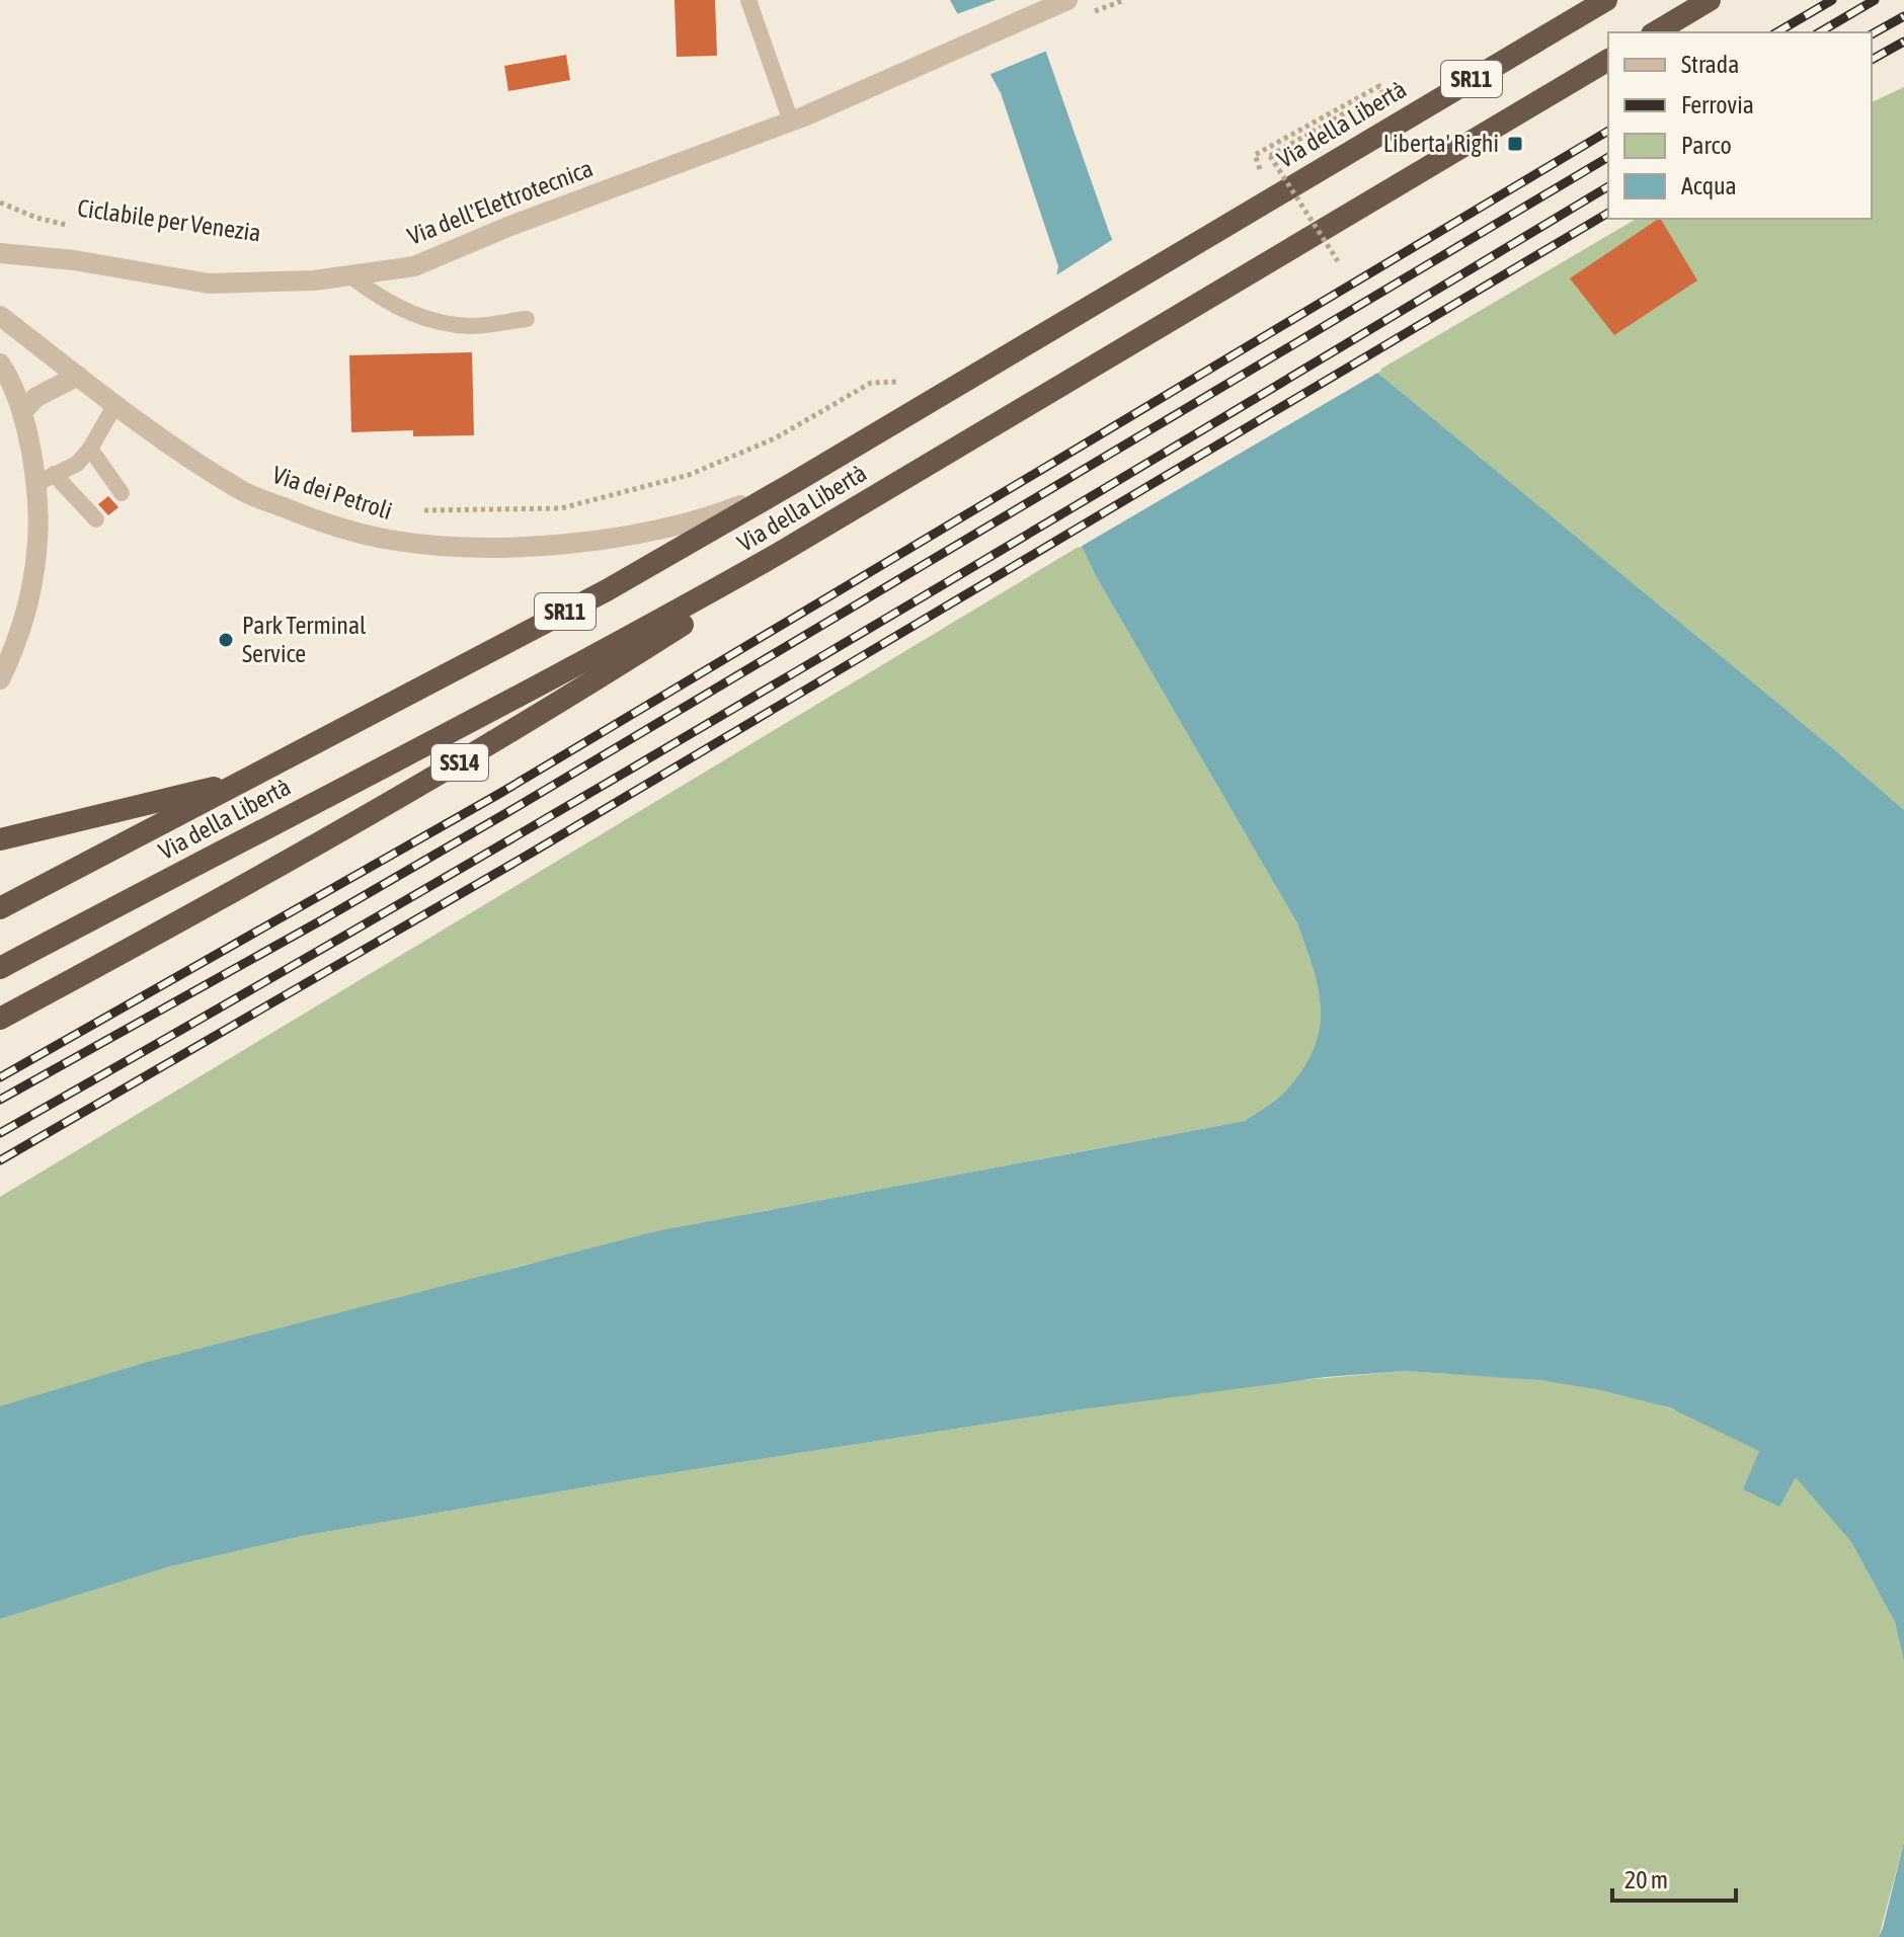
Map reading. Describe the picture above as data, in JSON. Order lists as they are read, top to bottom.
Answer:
{
  "streets": {
    "highway": ["SR11", "Via della Libertà", "SS14"],
    "street": ["Via dell'Elettrotecnica", "Via dei Petroli"],
    "path": ["Ciclabile per Venezia"]
  },
  "crossings": [
    ["Via della Libertà", "Via dei Petroli"],
    ["Via della Libertà", "SS14"]
  ],
  "places": {
    "transit": ["Liberta' Righi"],
    "other": ["Park Terminal Service"]
  },
  "legend": [
    "Strada",
    "Ferrovia",
    "Parco",
    "Acqua"
  ],
  "scale_bar": "20 m"
}
